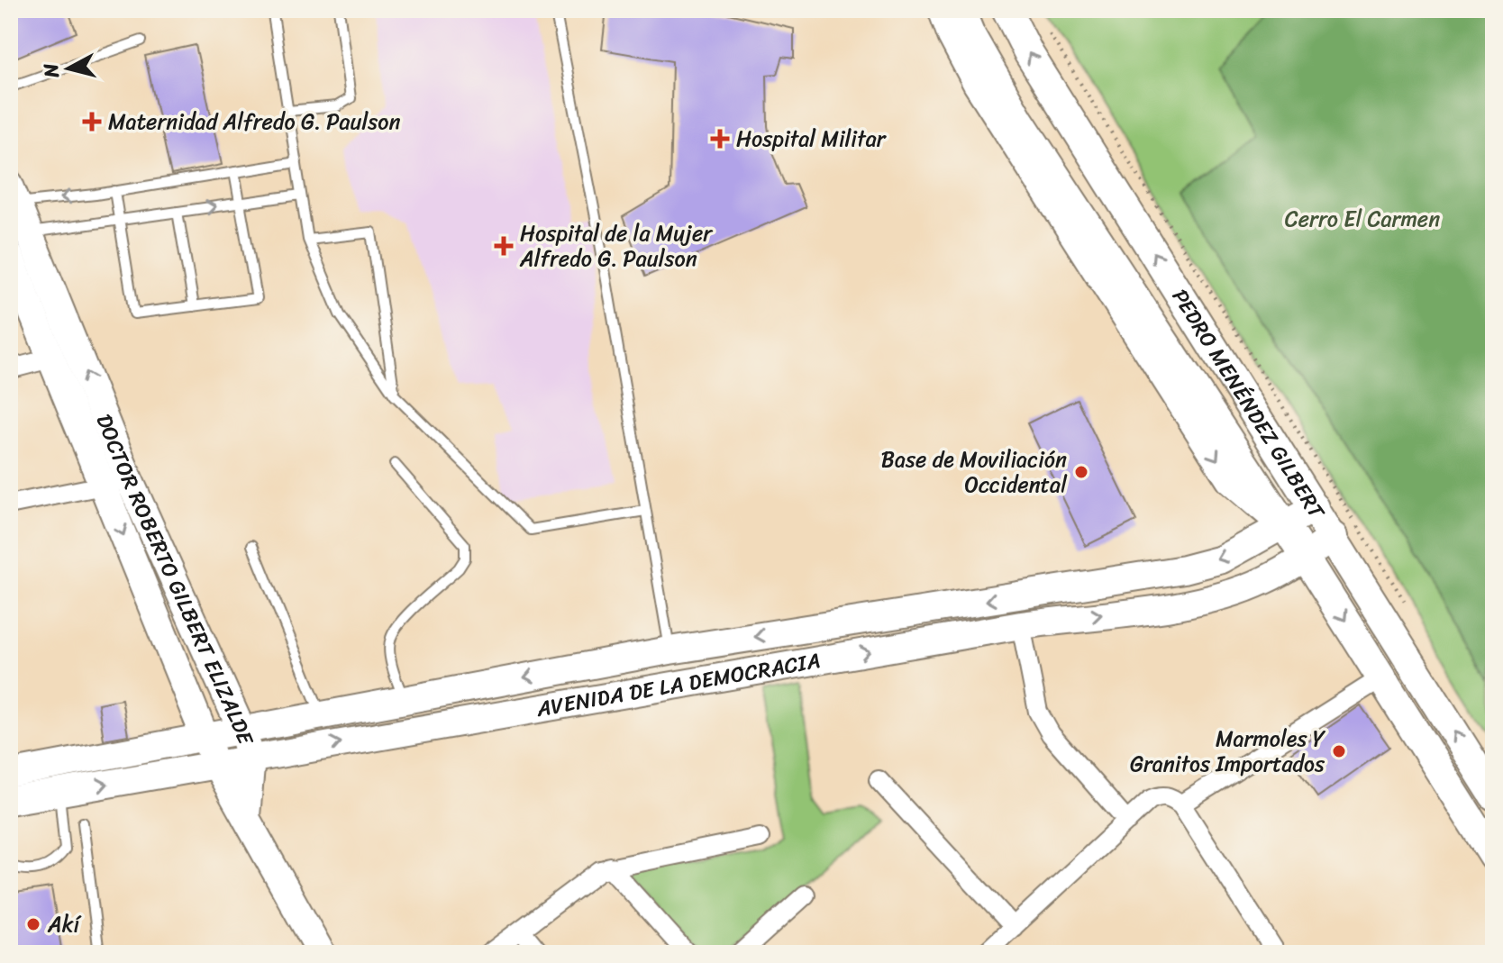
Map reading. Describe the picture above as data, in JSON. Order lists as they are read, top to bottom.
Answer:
{
  "streets": {
    "main road": ["PEDRO MENÉNDEZ GILBERT"],
    "street": ["DOCTOR ROBERTO GILBERT ELIZALDE", "AVENIDA DE LA DEMOCRACIA"]
  },
  "crossings": [
    ["PEDRO MENÉNDEZ GILBERT", "AVENIDA DE LA DEMOCRACIA"],
    ["DOCTOR ROBERTO GILBERT ELIZALDE", "AVENIDA DE LA DEMOCRACIA"]
  ],
  "parks": ["Cerro El Carmen"],
  "places": {
    "health": ["Maternidad Alfredo G. Paulson", "Hospital Militar", "Hospital de la Mujer Alfredo G. Paulson"],
    "other": ["Base de Moviliación Occidental", "Marmoles Y Granitos Importados", "Akí"]
  },
  "north": "left"
}
